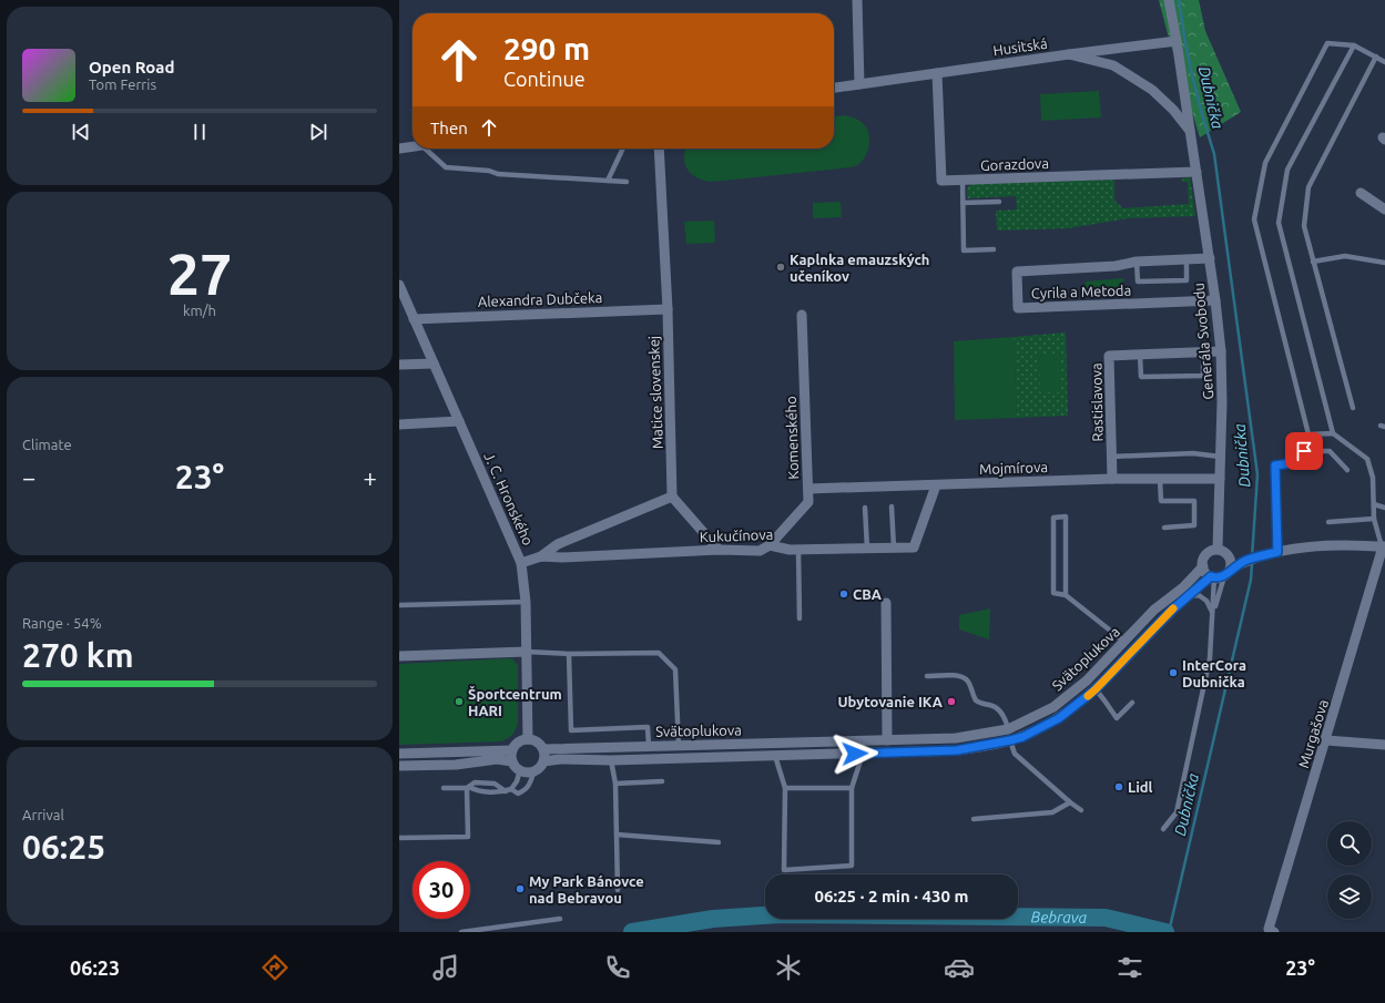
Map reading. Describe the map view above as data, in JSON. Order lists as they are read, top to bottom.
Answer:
{
  "streets": {
    "street": [
      "Husitská",
      "Gorazdova",
      "Cyrila a Metoda",
      "Alexandra Dubčeka",
      "Generála Svobodu",
      "Matice slovenskej",
      "Rastislavova",
      "Komenského",
      "Mojmírova",
      "J. C. Hronského",
      "Kukučínova",
      "Svätoplukova",
      "Murgašova"
    ]
  },
  "crossings": [
    ["Husitská", "Gorazdova"],
    ["Husitská", "Generála Svobodu"],
    ["Gorazdova", "Generála Svobodu"],
    ["Cyrila a Metoda", "Generála Svobodu"],
    ["Alexandra Dubčeka", "Matice slovenskej"],
    ["Alexandra Dubčeka", "J. C. Hronského"],
    ["Generála Svobodu", "Rastislavova"],
    ["Generála Svobodu", "Mojmírova"],
    ["Generála Svobodu", "Svätoplukova"],
    ["Rastislavova", "Mojmírova"],
    ["Komenského", "Mojmírova"],
    ["Komenského", "Kukučínova"],
    ["Mojmírova", "Kukučínova"],
    ["J. C. Hronského", "Kukučínova"],
    ["J. C. Hronského", "Svätoplukova"]
  ],
  "water": ["Dubnička", "Bebrava"],
  "places": [
    "Kaplnka emauzských učeníkov",
    "CBA",
    "InterCora Dubnička",
    "Športcentrum HARI",
    "Ubytovanie IKA",
    "Lidl",
    "My Park Bánovce nad Bebravou"
  ],
  "page": {
    "turn": ["290 m", "Continue"],
    "song": ["Open Road", "Tom Ferris"],
    "then": "Then",
    "tile": [
      ["27", "km/h"],
      "Climate",
      ["Range · 54%", "270 km"],
      ["Arrival", "06:25"]
    ],
    "heat": ["−", "23°", "+"],
    "limit": "30",
    "trip": "06:25 · 2 min · 430 m",
    "tabs": ["06:23", "23°"]
  }
}
